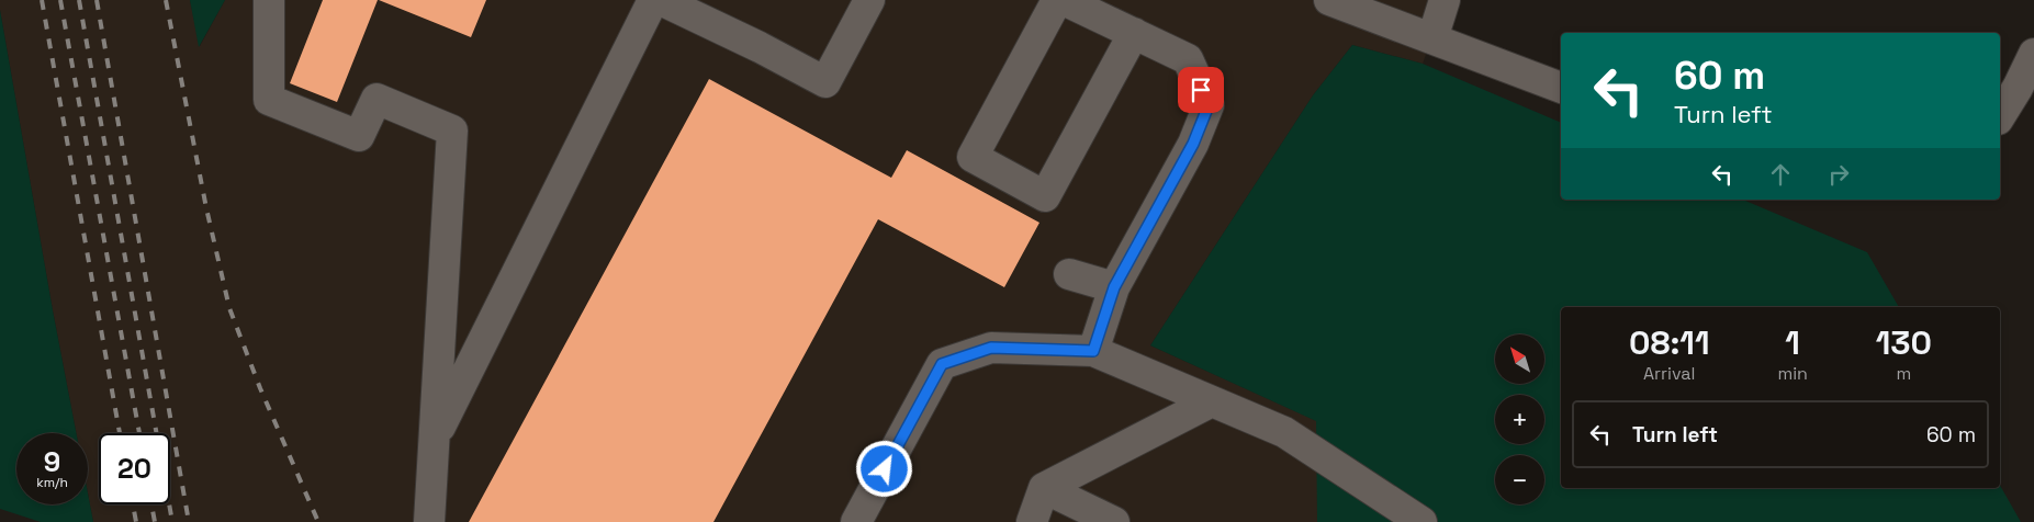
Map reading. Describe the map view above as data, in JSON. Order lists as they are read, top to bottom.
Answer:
{
  "north": "top left",
  "page": {
    "turn": ["60 m", "Turn left"],
    "eta": [
      "08:11",
      "Arrival",
      "1",
      "min",
      "130",
      "m"
    ],
    "map_buttons": ["+", "−"],
    "list": [
      {
        "name": "Turn left",
        "value": "60 m"
      }
    ],
    "speed": "9 km/h",
    "limit": "20"
  }
}
